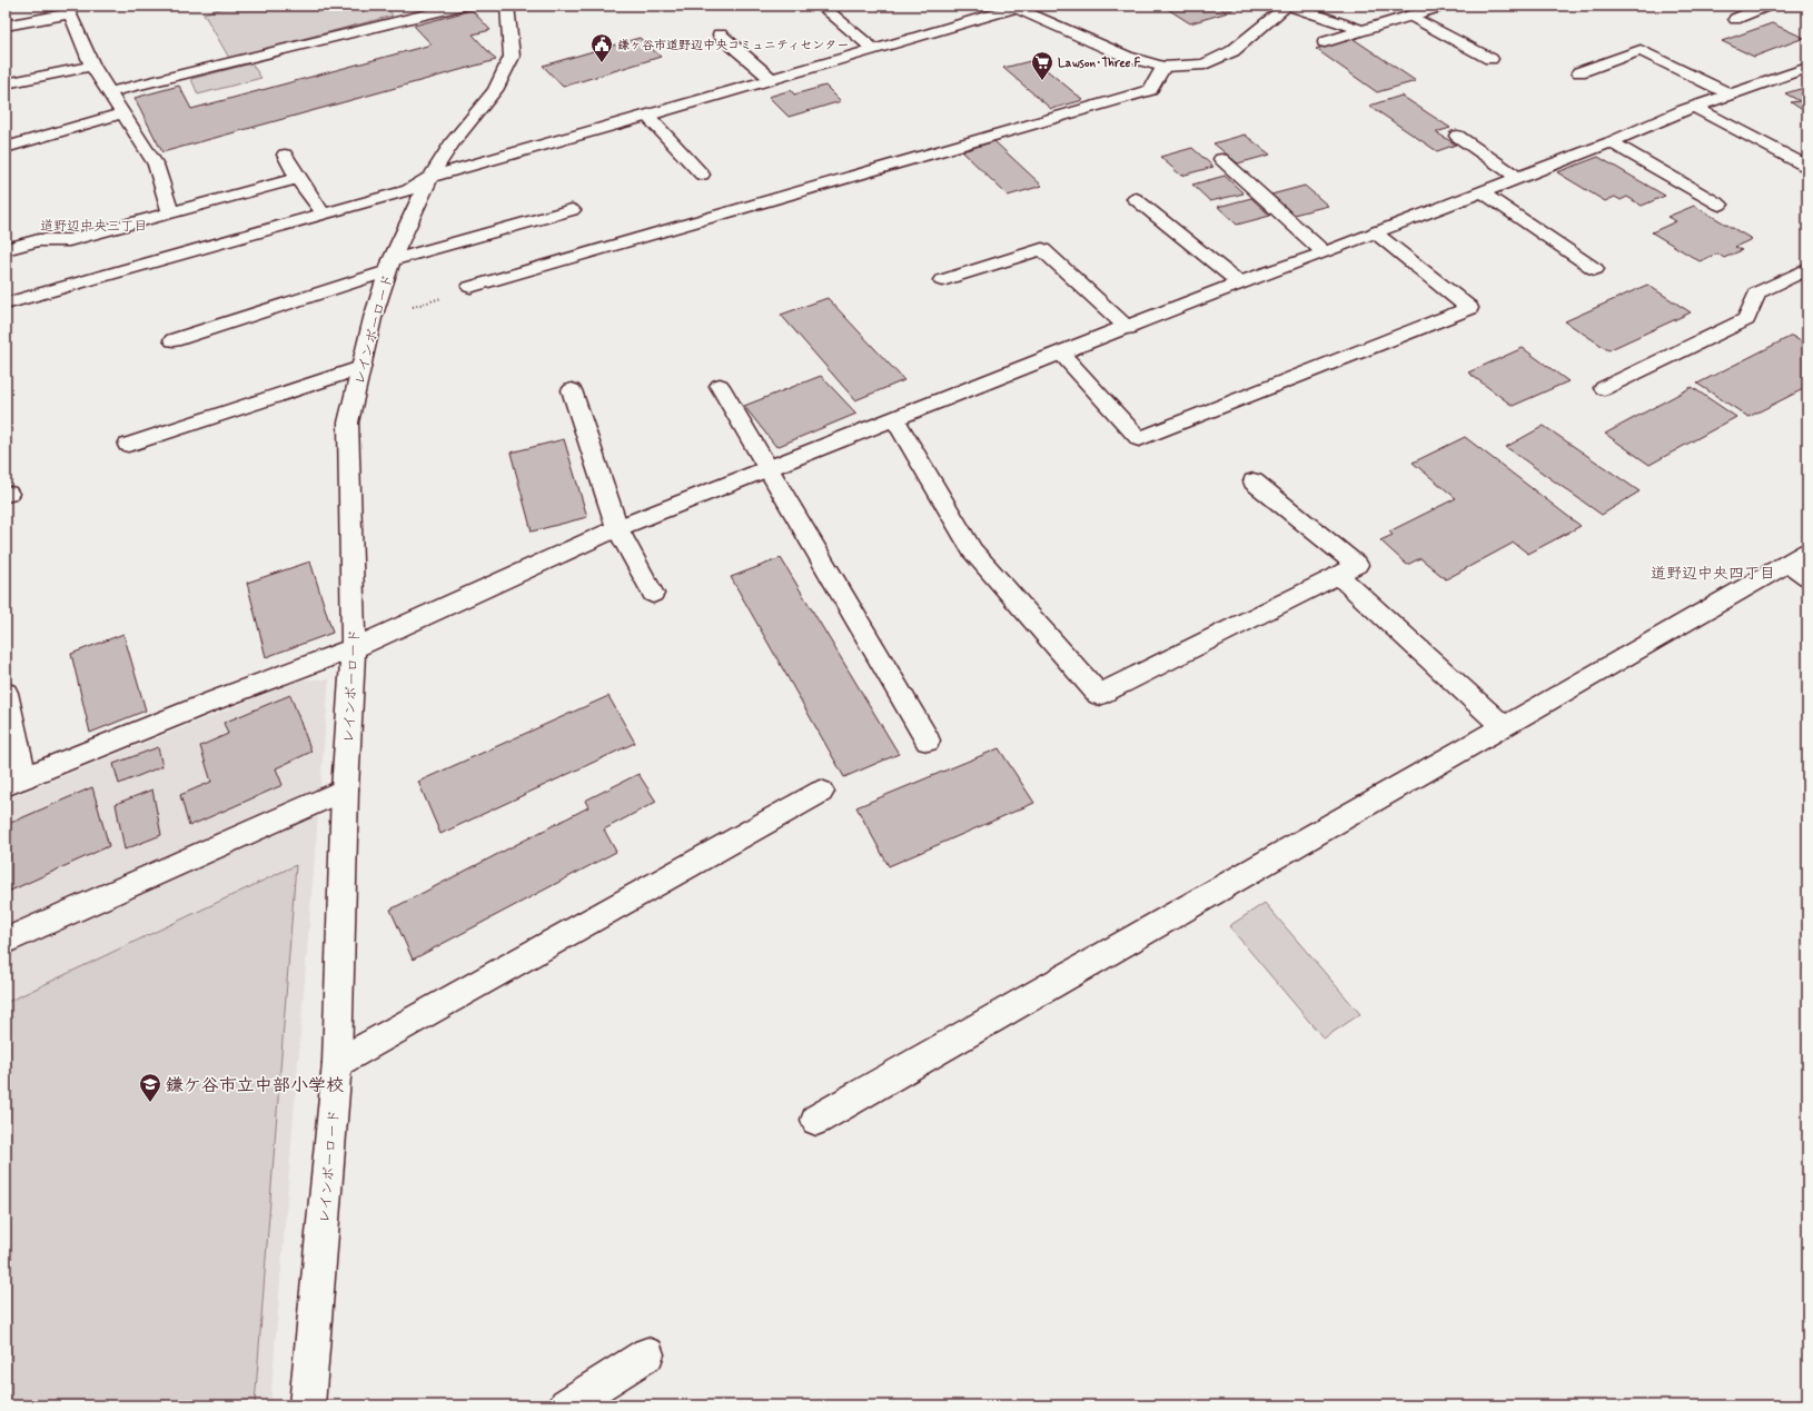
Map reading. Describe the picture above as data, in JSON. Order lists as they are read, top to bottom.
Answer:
{
  "streets": {
    "street": ["レインボーロード"]
  },
  "districts": ["道野辺中央三丁目", "道野辺中央四丁目"],
  "places": {
    "public building": ["鎌ヶ谷市道野辺中央コミュニティセンター"],
    "supermarket": ["Lawson･Three F"],
    "school or university": ["鎌ケ谷市立中部小学校"]
  }
}
